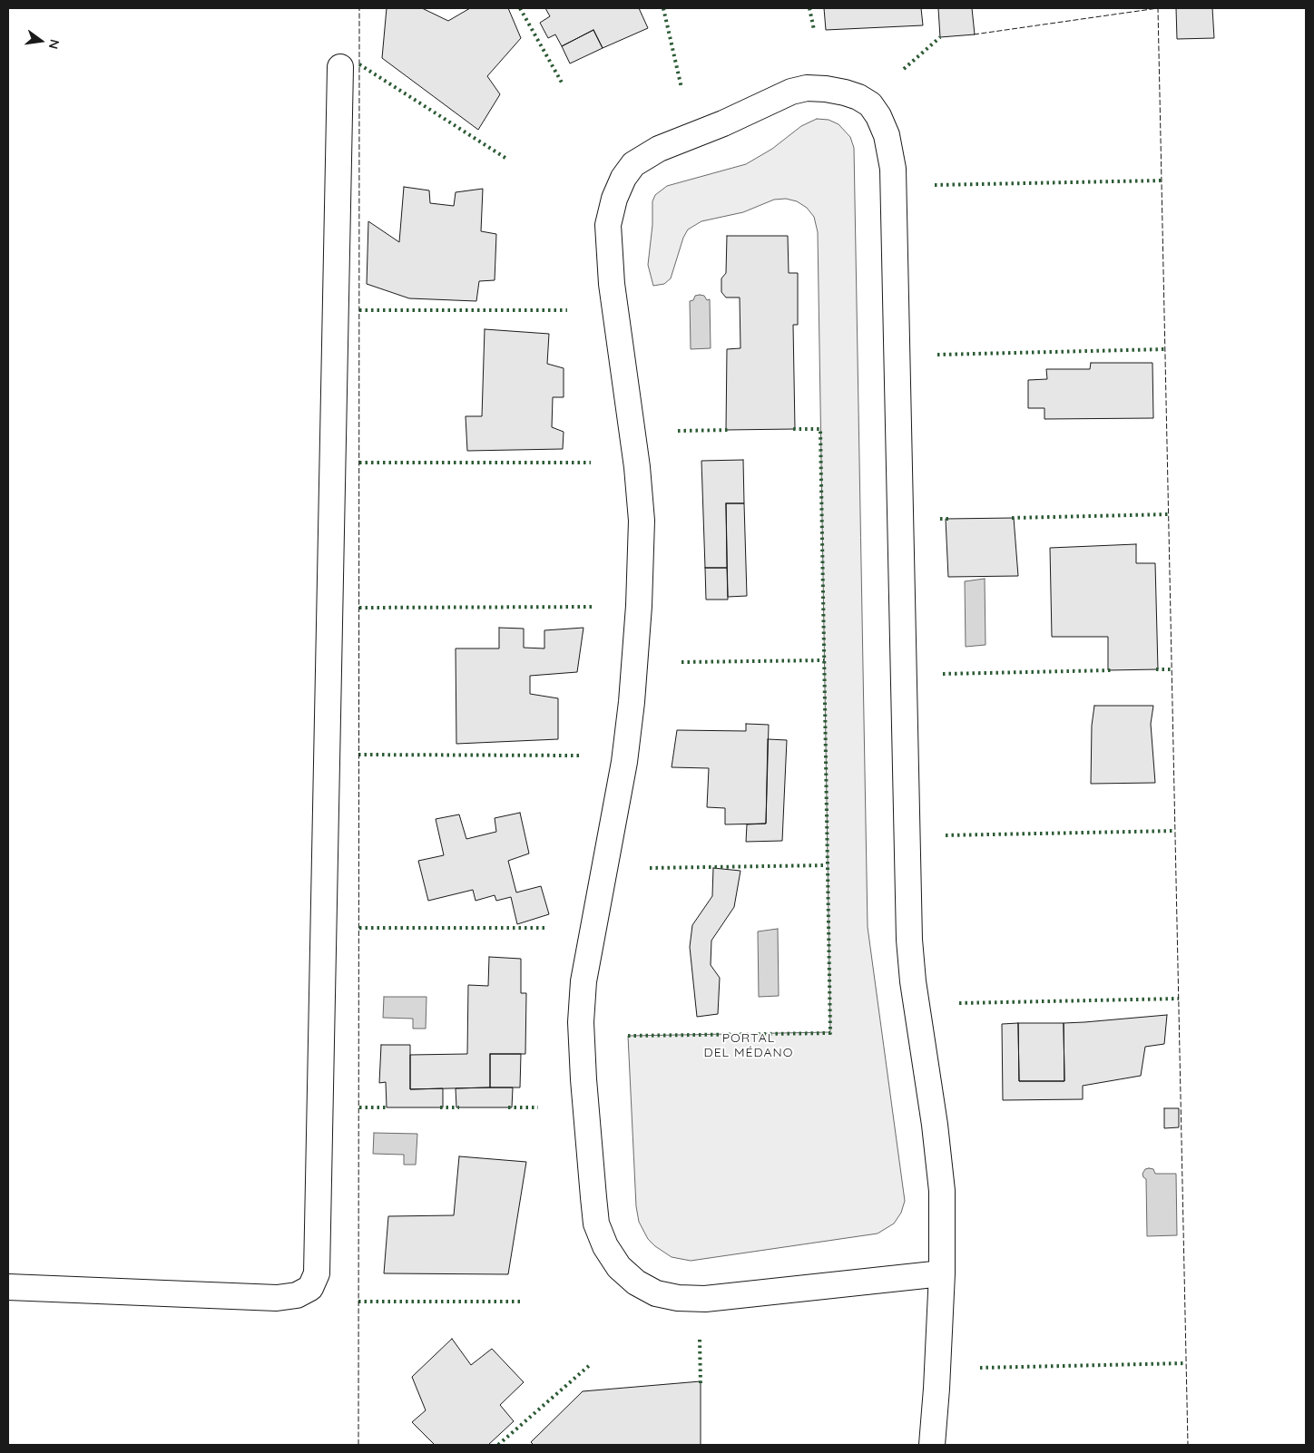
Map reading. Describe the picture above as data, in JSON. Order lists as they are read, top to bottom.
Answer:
{
  "districts": ["PORTAL DEL MÉDANO"],
  "north": "right"
}
